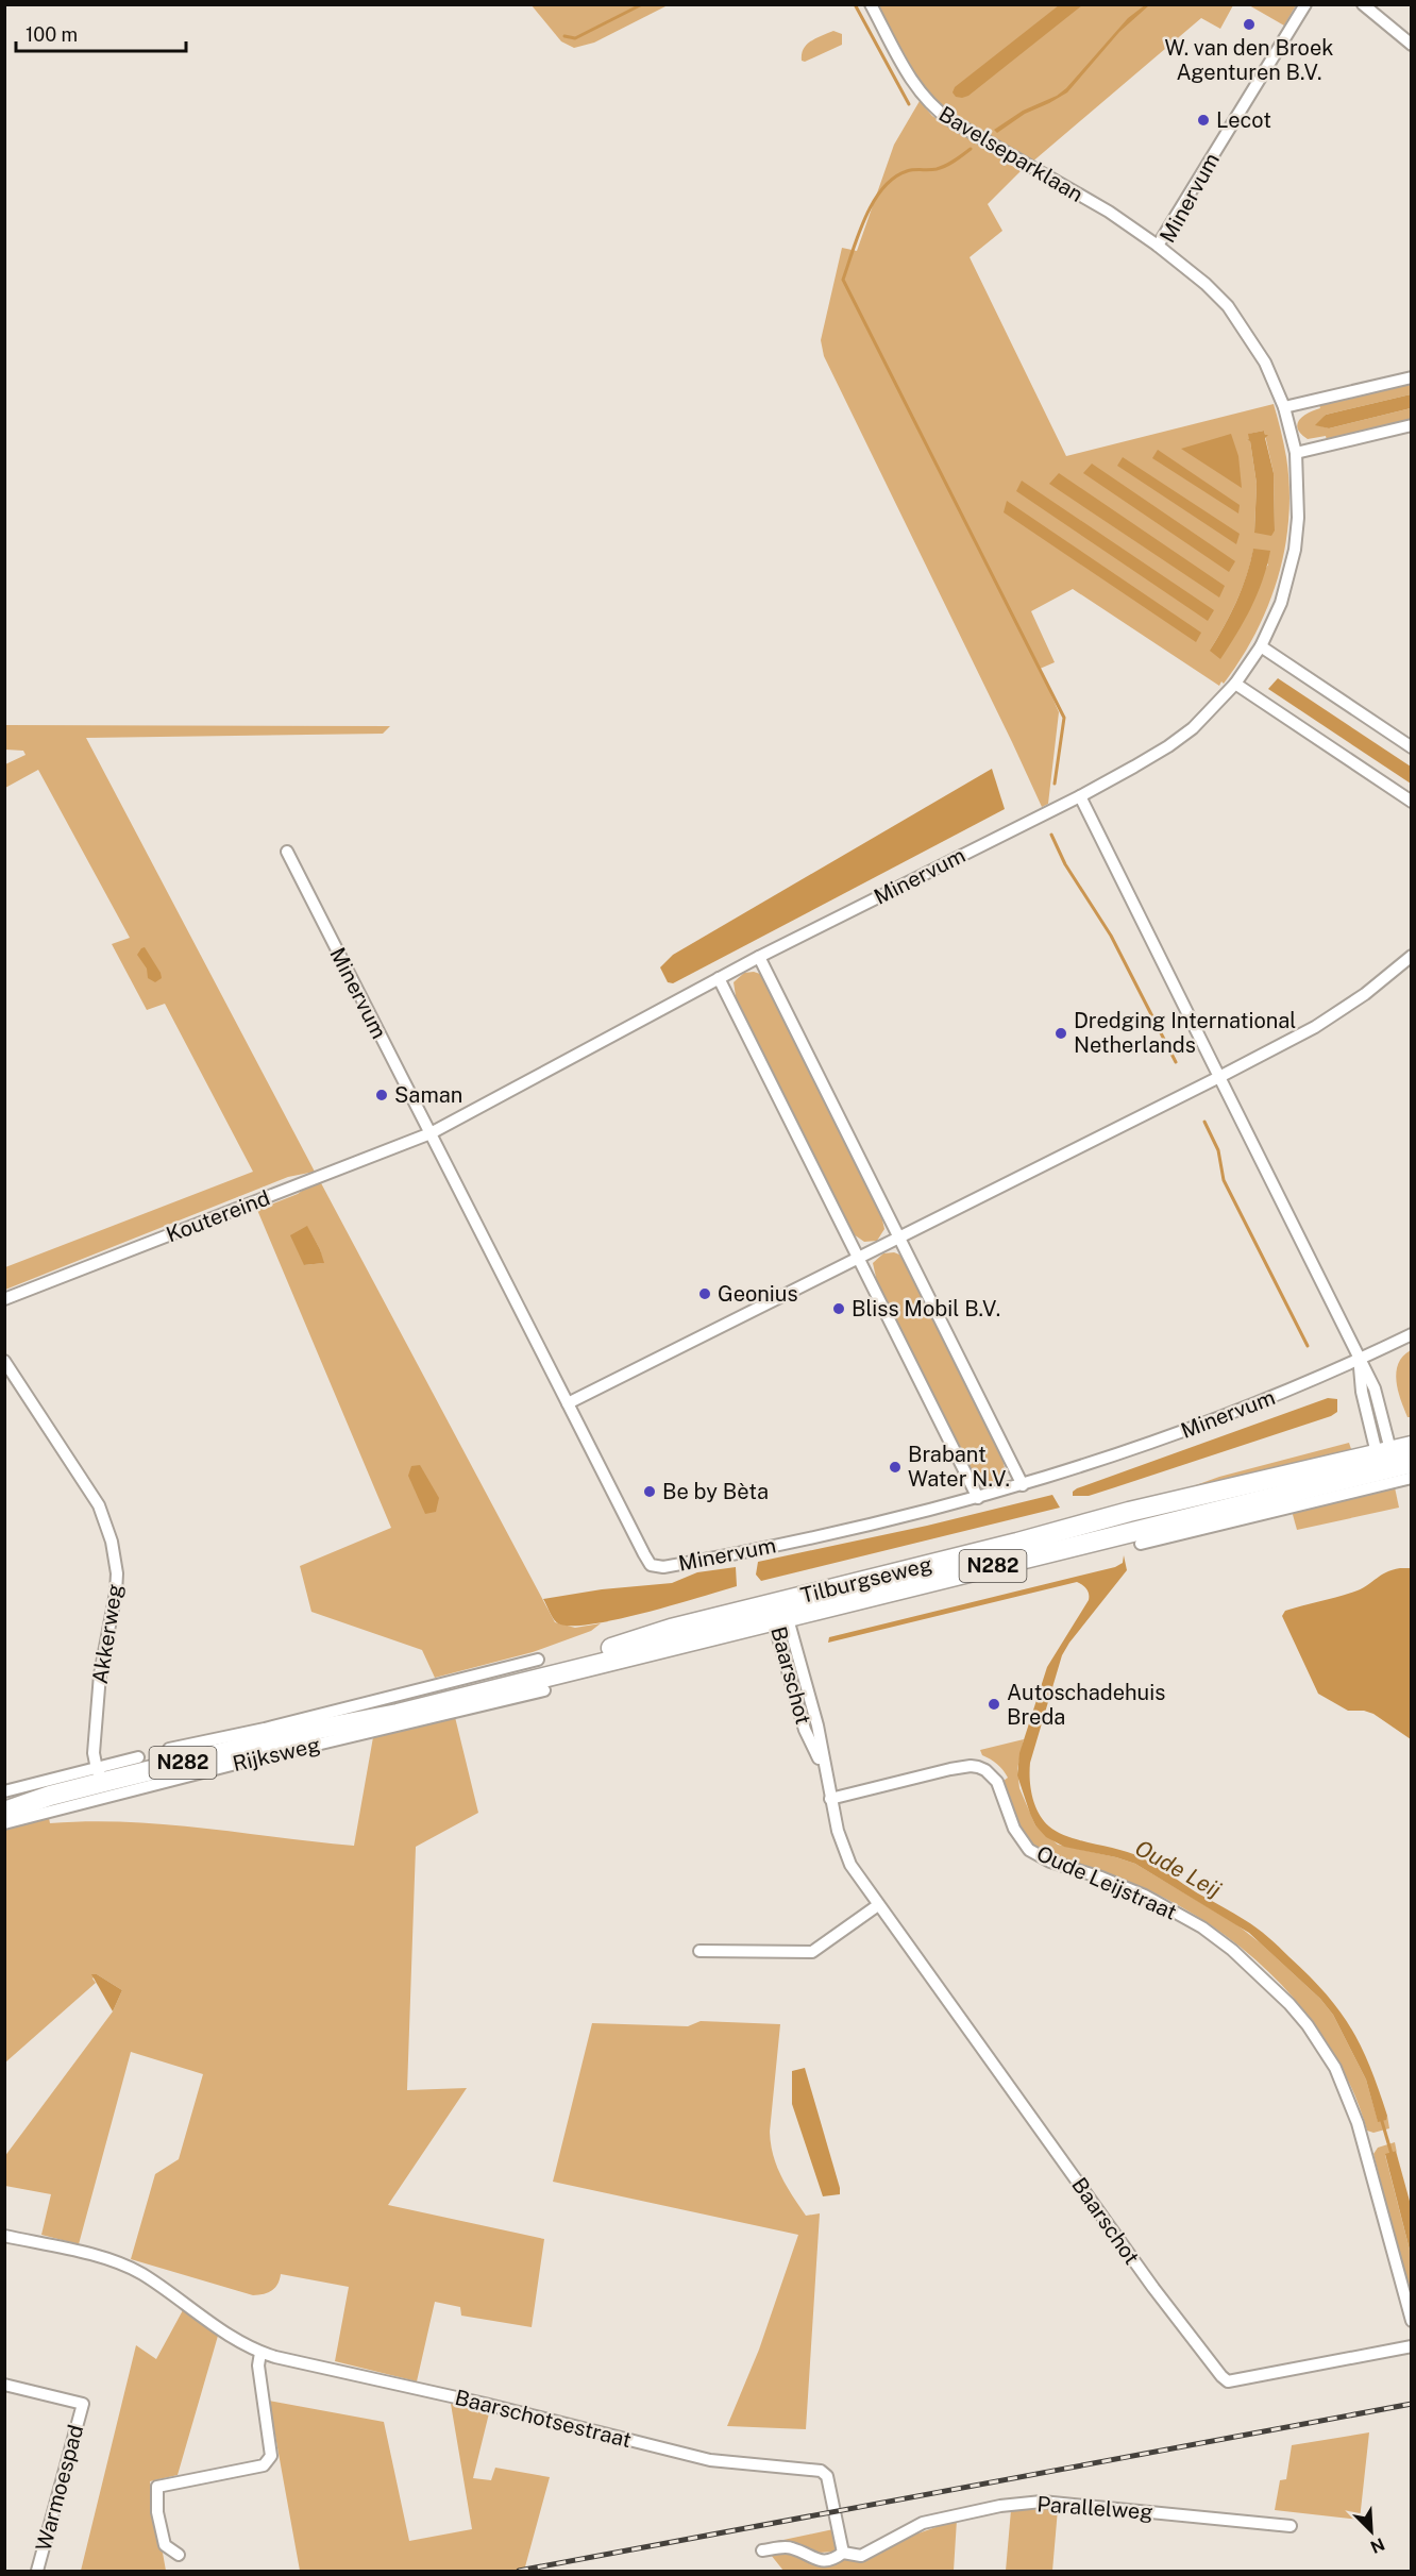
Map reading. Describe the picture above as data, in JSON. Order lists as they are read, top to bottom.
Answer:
{
  "streets": {
    "main road": ["N282", "Tilburgseweg", "Rijksweg"],
    "street": [
      "Bavelseparklaan",
      "Minervum",
      "Koutereind",
      "Akkerweg",
      "Baarschot",
      "Oude Leijstraat",
      "Baarschotsestraat",
      "Warmoespad",
      "Parallelweg"
    ]
  },
  "crossings": [
    ["Bavelseparklaan", "Minervum"],
    ["Minervum", "Koutereind"],
    ["Tilburgseweg", "Baarschot"],
    ["Tilburgseweg", "Rijksweg"],
    ["Akkerweg", "Rijksweg"],
    ["Baarschot", "Oude Leijstraat"],
    ["Baarschotsestraat", "Parallelweg"]
  ],
  "water": ["Oude Leij"],
  "places": [
    "W. van den Broek Agenturen B.V.",
    "Lecot",
    "Dredging International Netherlands",
    "Saman",
    "Geonius",
    "Bliss Mobil B.V.",
    "Brabant Water N.V.",
    "Be by Bèta",
    "Autoschadehuis Breda"
  ],
  "scale_bar": "100 m",
  "north": "bottom right"
}
